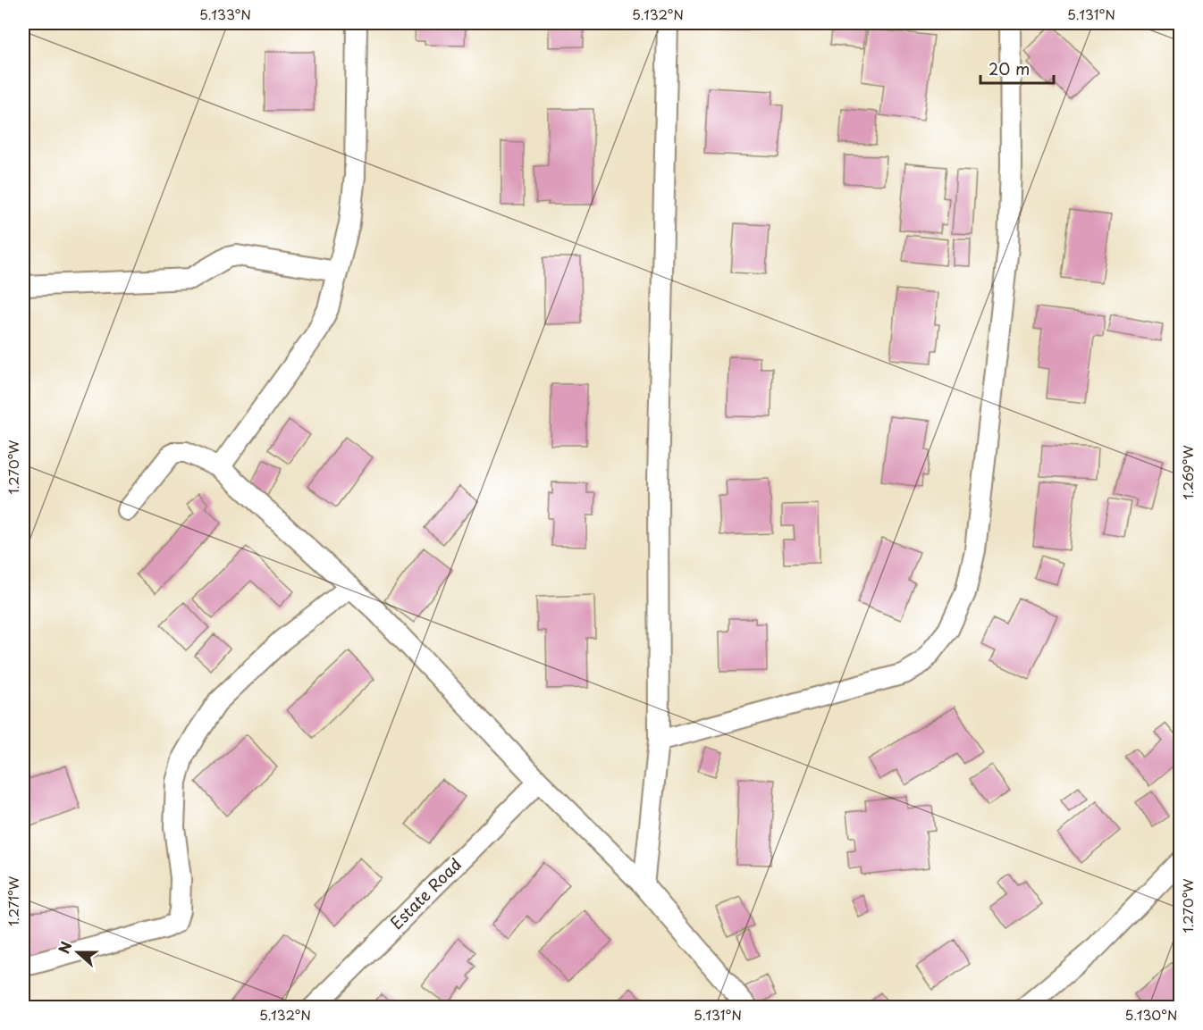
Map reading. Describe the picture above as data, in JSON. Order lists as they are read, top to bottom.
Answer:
{
  "streets": {
    "street": ["Estate Road"]
  },
  "scale_bar": "20 m",
  "north": "left",
  "coordinates": [
    "5.133°N",
    "5.132°N",
    "5.131°N",
    "1.270°W",
    "1.269°W",
    "1.271°W",
    "5.130°N"
  ]
}
